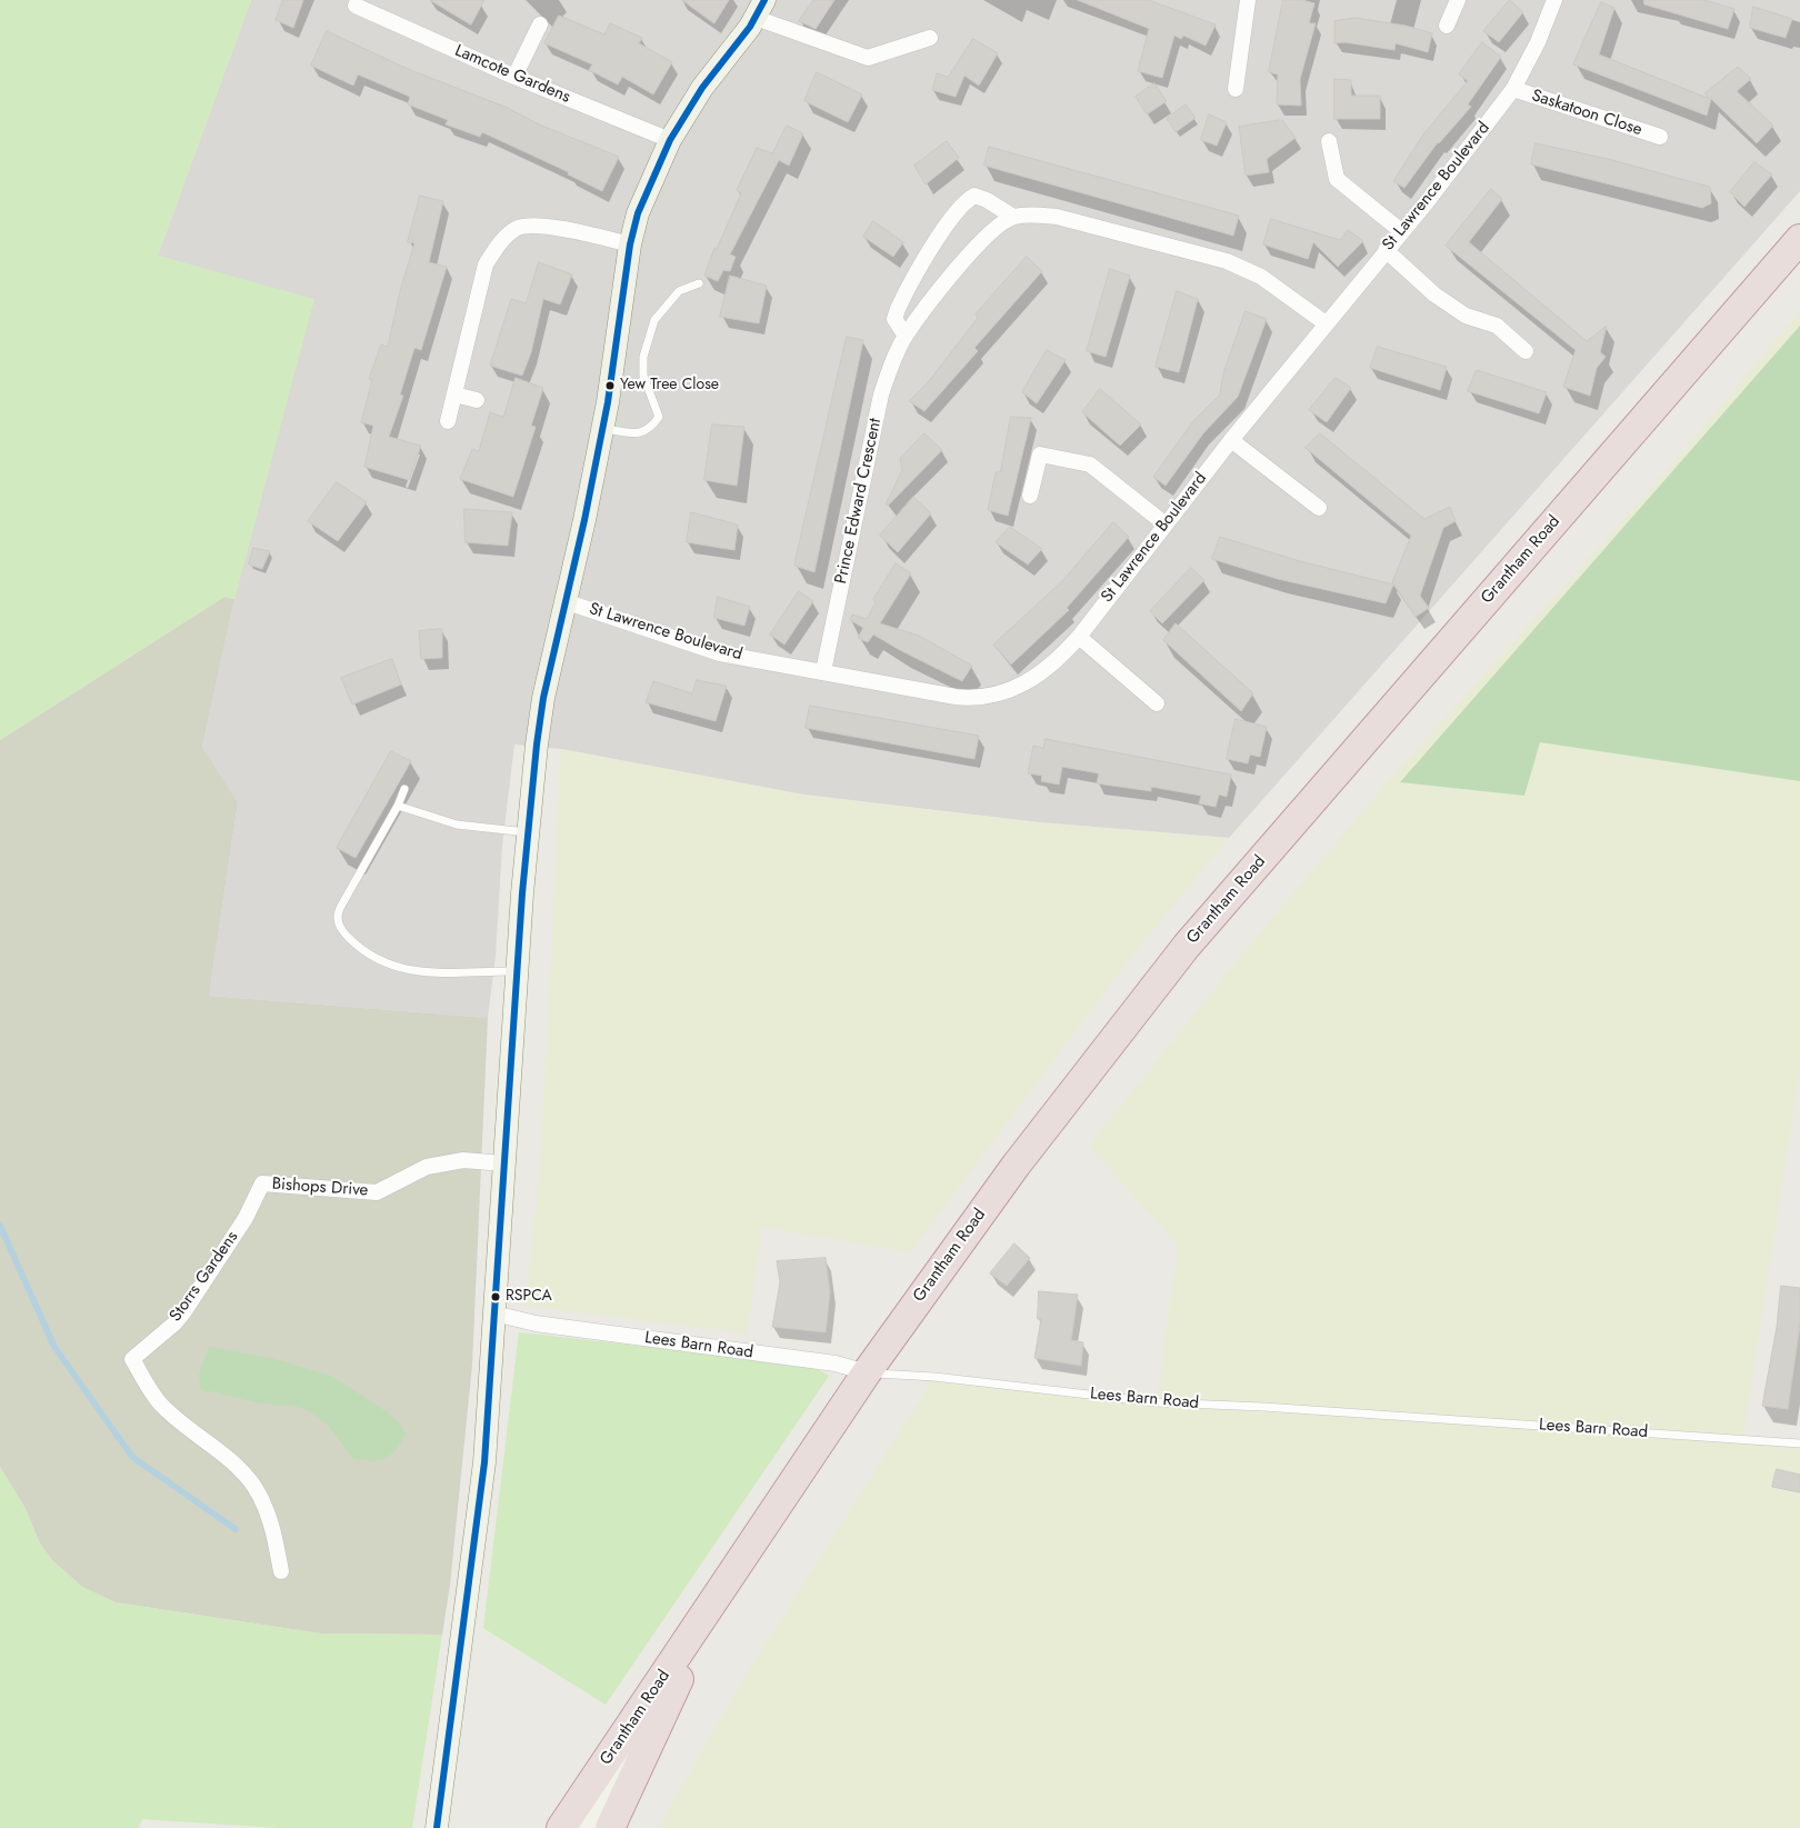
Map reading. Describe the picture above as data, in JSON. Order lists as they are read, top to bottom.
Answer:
{
  "streets": {
    "highway": ["Grantham Road"],
    "street": [
      "Lamcote Gardens",
      "Saskatoon Close",
      "St Lawrence Boulevard",
      "Prince Edward Crescent",
      "Bishops Drive",
      "Storrs Gardens",
      "Lees Barn Road"
    ]
  },
  "crossings": [
    ["Saskatoon Close", "St Lawrence Boulevard"],
    ["St Lawrence Boulevard", "Prince Edward Crescent"],
    ["Grantham Road", "Lees Barn Road"],
    ["Bishops Drive", "Storrs Gardens"]
  ],
  "places": ["Yew Tree Close", "RSPCA"]
}
